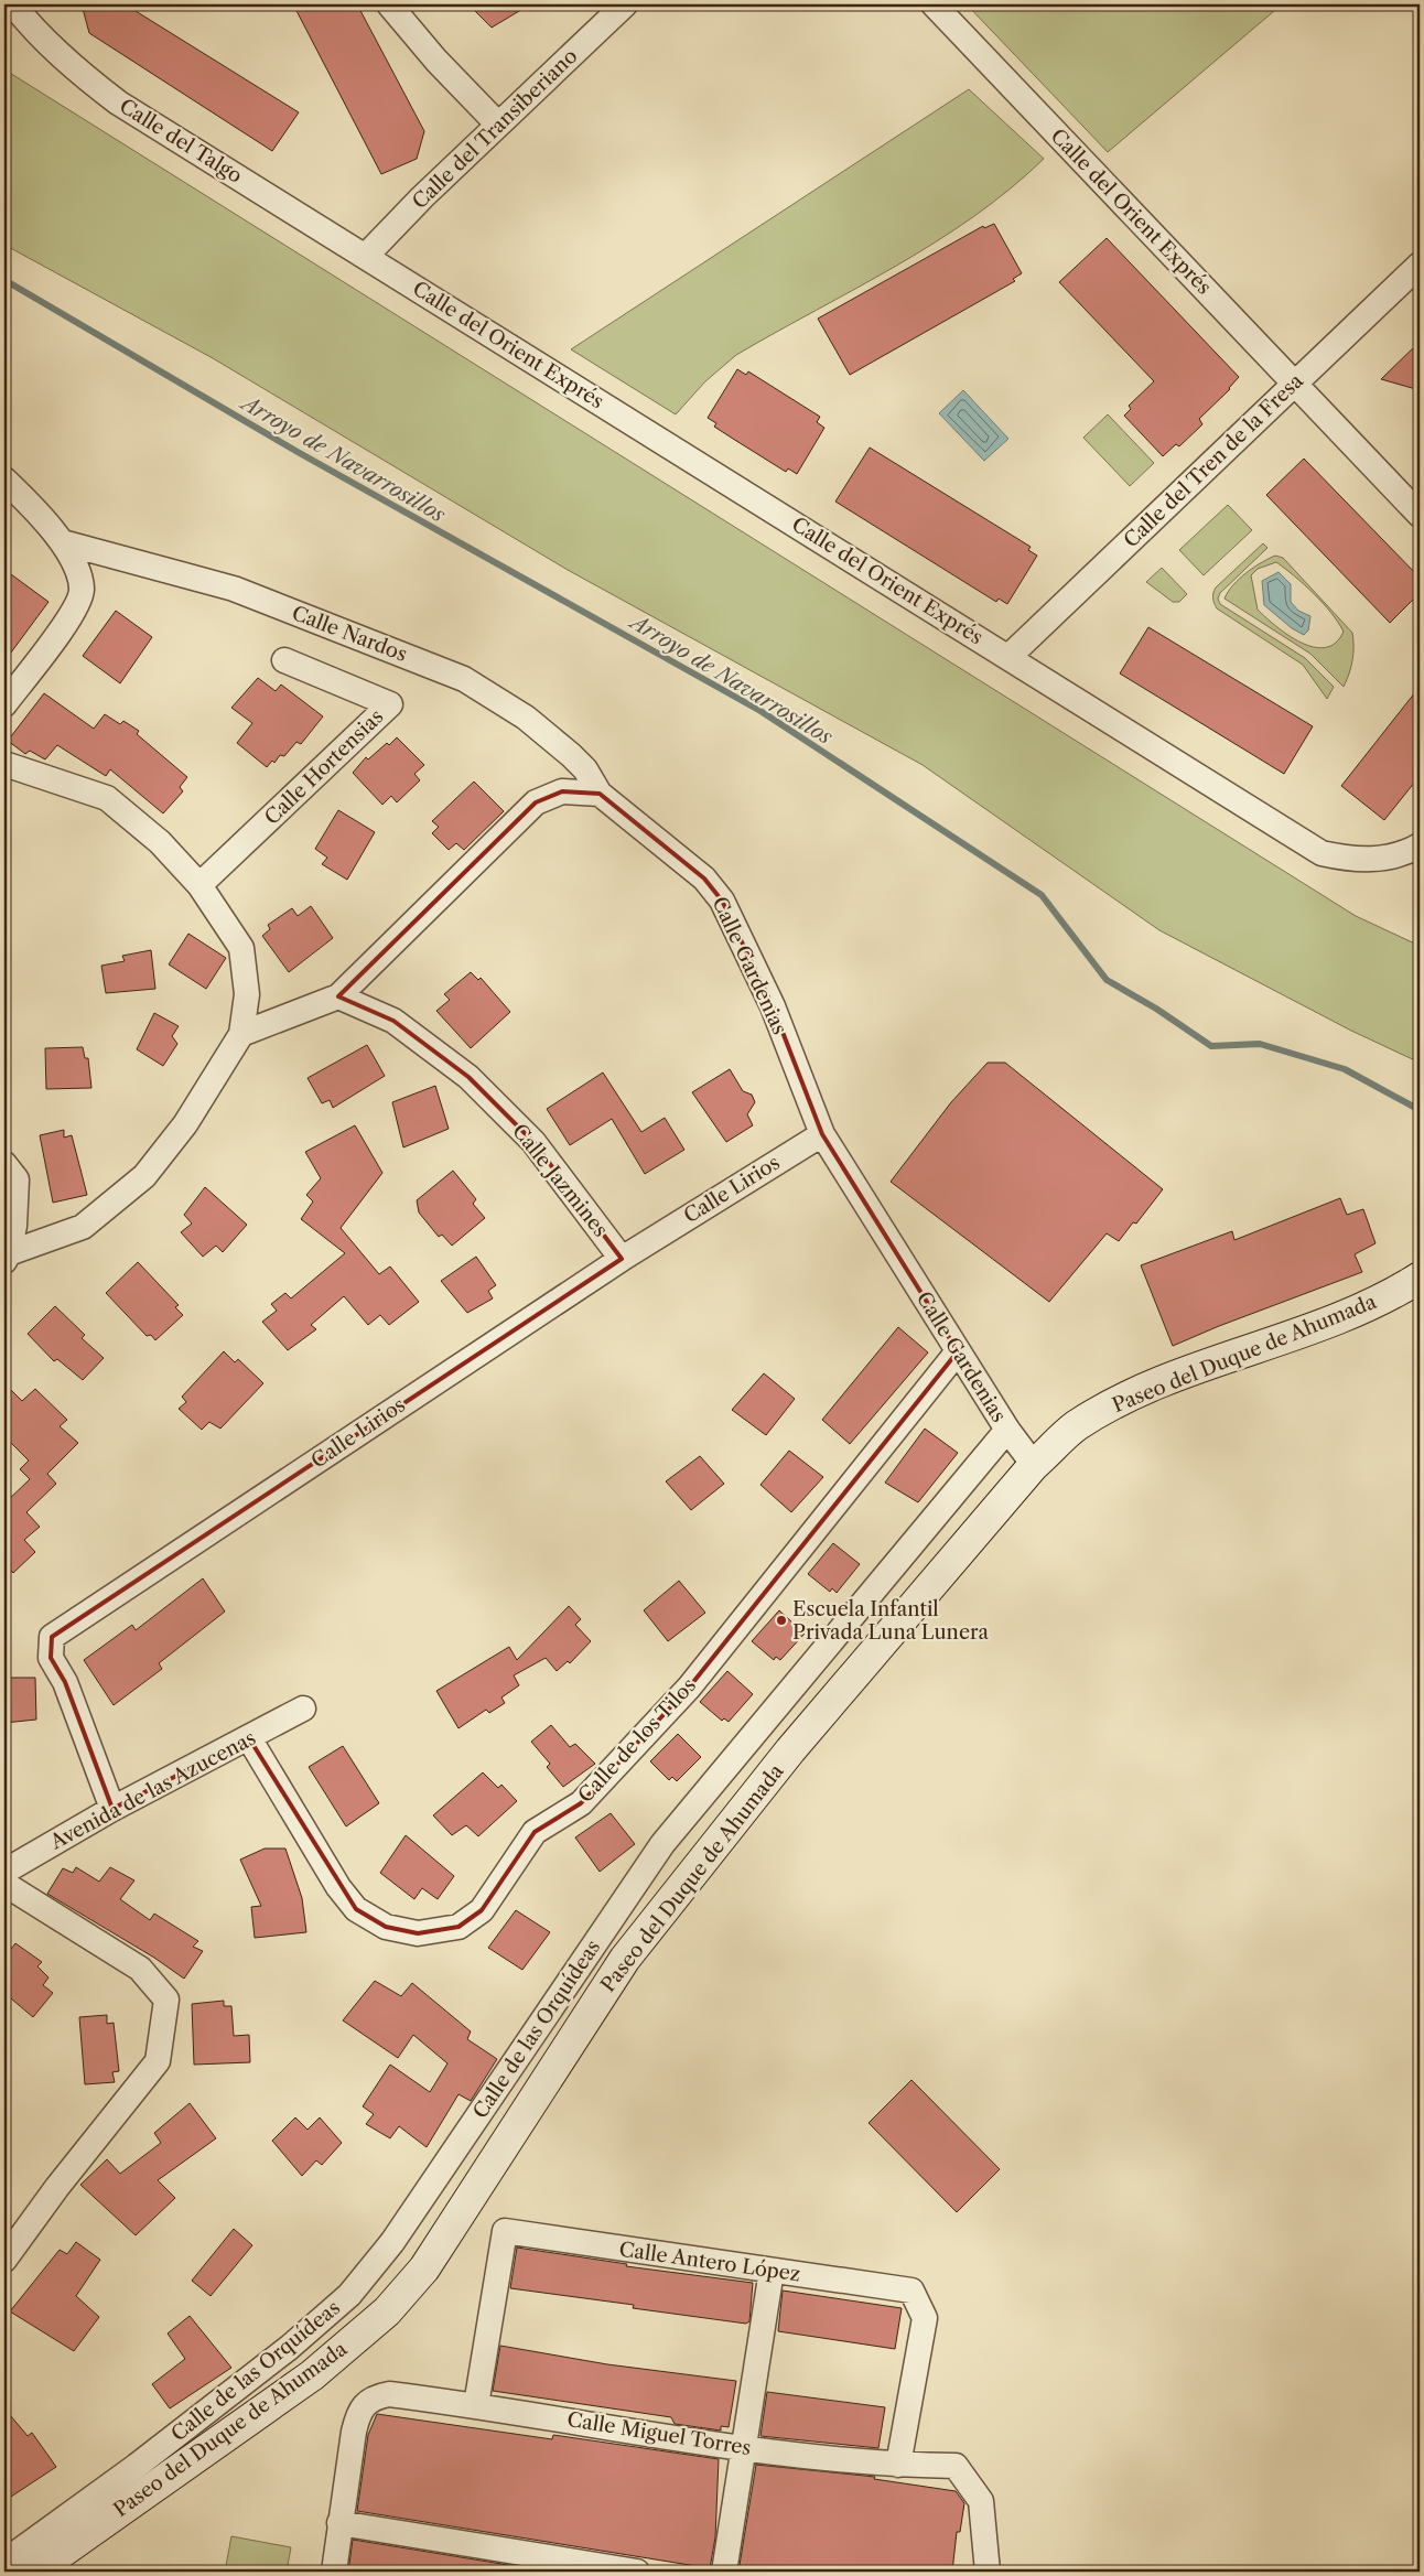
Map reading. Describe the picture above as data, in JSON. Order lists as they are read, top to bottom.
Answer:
{
  "streets": {
    "main road": ["Paseo del Duque de Ahumada"],
    "street": [
      "Calle del Transiberiano",
      "Calle del Talgo",
      "Calle del Orient Exprés",
      "Calle del Tren de la Fresa",
      "Calle Nardos",
      "Calle Hortensias",
      "Calle Gardenias",
      "Calle Jazmines",
      "Calle Lirios",
      "Calle de los Tilos",
      "Avenida de las Azucenas",
      "Calle de las Orquídeas",
      "Calle Antero López",
      "Calle Miguel Torres"
    ]
  },
  "crossings": [
    ["Calle del Transiberiano", "Calle del Talgo"],
    ["Calle del Transiberiano", "Calle del Orient Exprés"],
    ["Calle del Talgo", "Calle del Orient Exprés"],
    ["Calle del Orient Exprés", "Calle del Tren de la Fresa"],
    ["Calle Nardos", "Calle Gardenias"],
    ["Calle Gardenias", "Calle Lirios"],
    ["Calle Gardenias", "Paseo del Duque de Ahumada"],
    ["Calle Gardenias", "Calle de los Tilos"],
    ["Calle Gardenias", "Calle de las Orquídeas"],
    ["Calle Jazmines", "Calle Lirios"],
    ["Calle Lirios", "Avenida de las Azucenas"],
    ["Calle de los Tilos", "Avenida de las Azucenas"],
    ["Calle Antero López", "Calle Miguel Torres"]
  ],
  "water": ["Arroyo de Navarrosillos"],
  "places": ["Escuela Infantil Privada Luna Lunera"]
}
